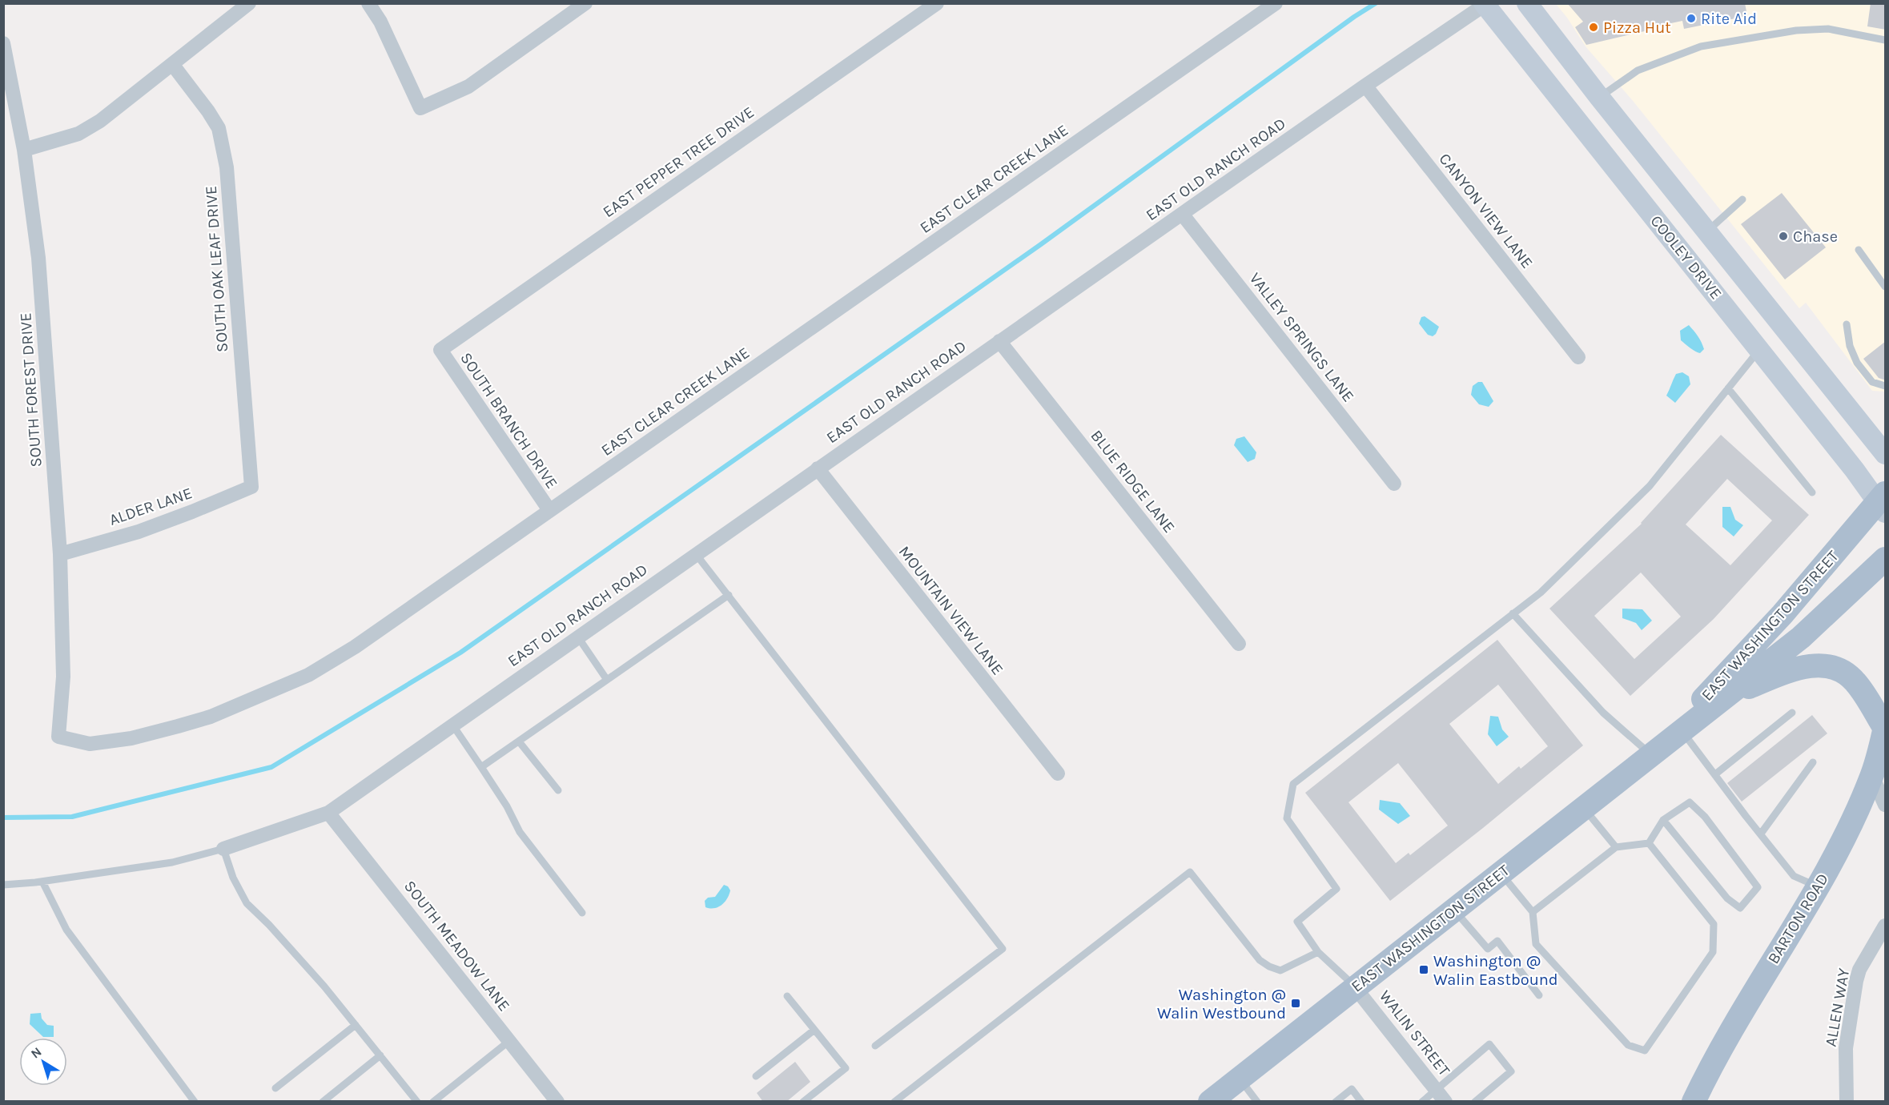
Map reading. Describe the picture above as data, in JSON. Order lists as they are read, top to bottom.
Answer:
{
  "streets": {
    "main road": ["EAST WASHINGTON STREET", "BARTON ROAD"],
    "street": [
      "EAST PEPPER TREE DRIVE",
      "EAST OLD RANCH ROAD",
      "EAST CLEAR CREEK LANE",
      "CANYON VIEW LANE",
      "COOLEY DRIVE",
      "SOUTH OAK LEAF DRIVE",
      "VALLEY SPRINGS LANE",
      "SOUTH FOREST DRIVE",
      "SOUTH BRANCH DRIVE",
      "BLUE RIDGE LANE",
      "ALDER LANE",
      "MOUNTAIN VIEW LANE",
      "SOUTH MEADOW LANE",
      "ALLEN WAY",
      "WALIN STREET"
    ]
  },
  "crossings": [
    ["EAST PEPPER TREE DRIVE", "SOUTH BRANCH DRIVE"],
    ["EAST OLD RANCH ROAD", "CANYON VIEW LANE"],
    ["EAST OLD RANCH ROAD", "COOLEY DRIVE"],
    ["EAST OLD RANCH ROAD", "VALLEY SPRINGS LANE"],
    ["EAST OLD RANCH ROAD", "BLUE RIDGE LANE"],
    ["EAST OLD RANCH ROAD", "MOUNTAIN VIEW LANE"],
    ["EAST OLD RANCH ROAD", "SOUTH MEADOW LANE"],
    ["EAST CLEAR CREEK LANE", "SOUTH FOREST DRIVE"],
    ["EAST CLEAR CREEK LANE", "SOUTH BRANCH DRIVE"],
    ["COOLEY DRIVE", "EAST WASHINGTON STREET"],
    ["SOUTH OAK LEAF DRIVE", "ALDER LANE"],
    ["SOUTH FOREST DRIVE", "ALDER LANE"],
    ["EAST WASHINGTON STREET", "WALIN STREET"]
  ],
  "places": {
    "other": ["Rite Aid", "Pizza Hut", "Chase"],
    "transit": ["Washington @ Walin Eastbound", "Washington @ Walin Westbound"]
  },
  "north": "top left"
}
